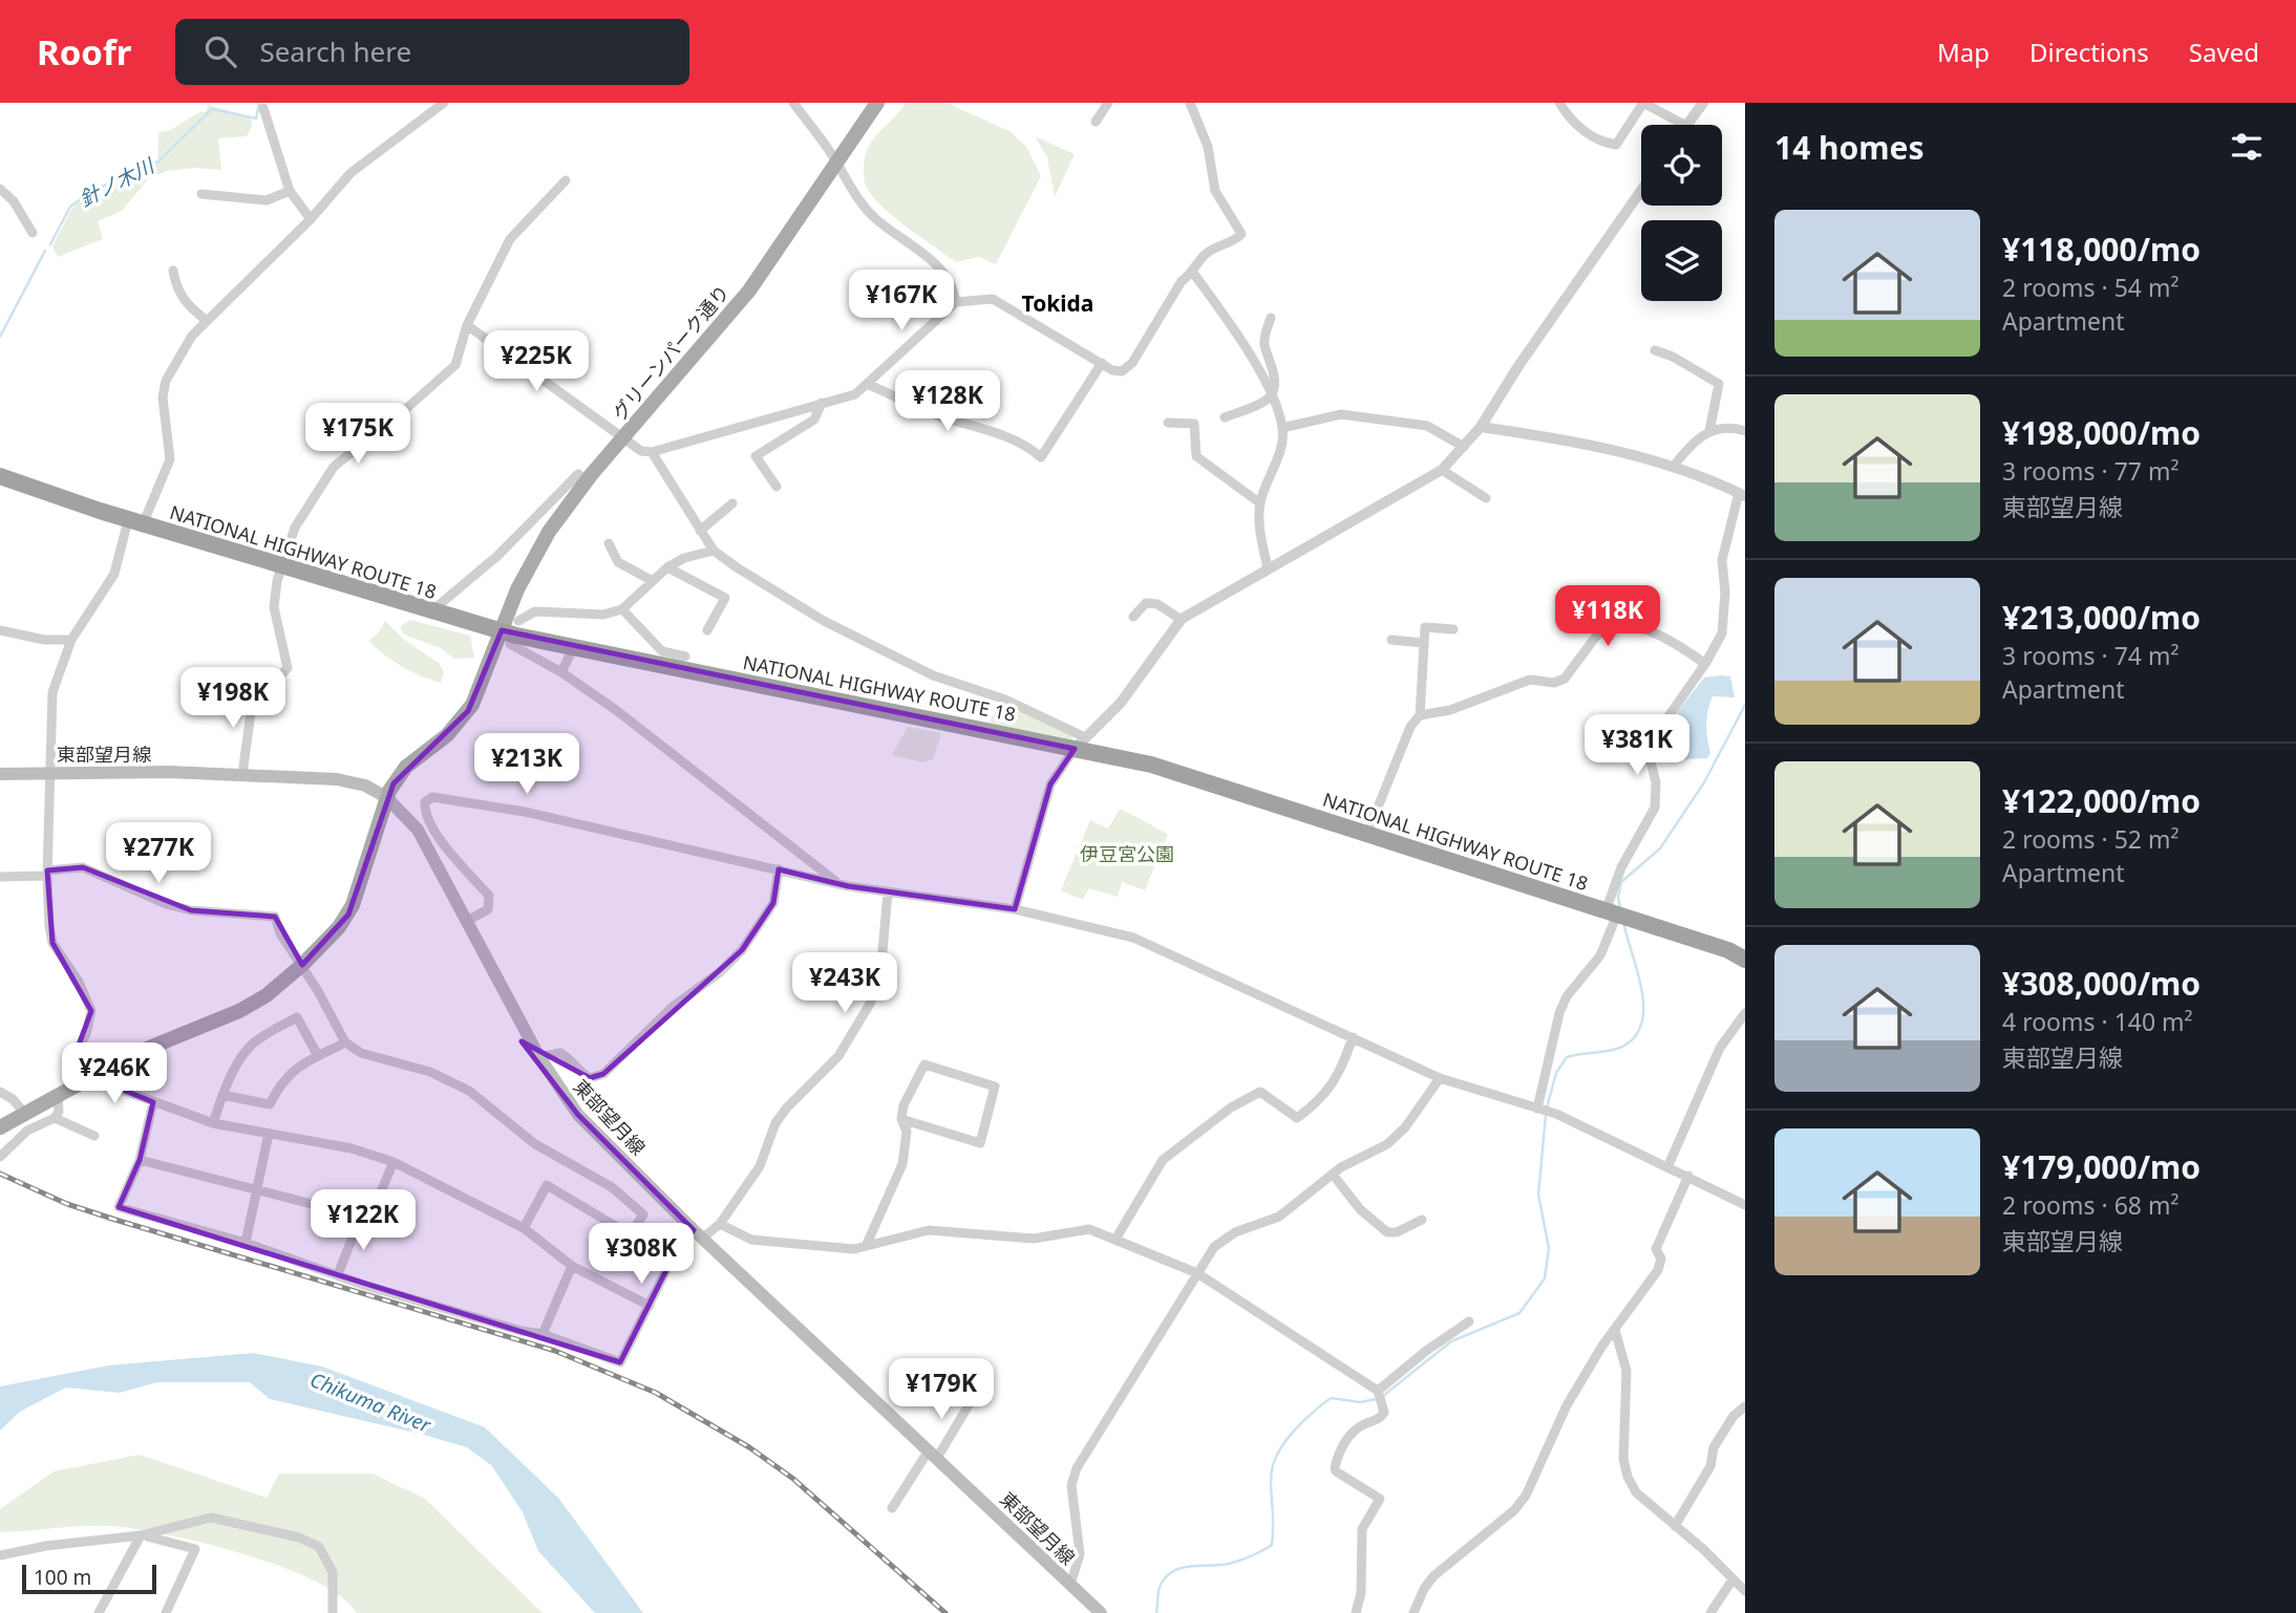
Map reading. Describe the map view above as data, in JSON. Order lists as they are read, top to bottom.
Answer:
{
  "streets": {
    "highway": ["NATIONAL HIGHWAY ROUTE 18"],
    "main road": ["グリーンパーク通り", "東部望月線"]
  },
  "crossings": [
    ["グリーンパーク通り", "NATIONAL HIGHWAY ROUTE 18"],
    ["グリーンパーク通り", "東部望月線"]
  ],
  "districts": ["Tokida"],
  "water": ["針ノ木川", "Chikuma River"],
  "parks": ["伊豆宮公園"],
  "scale_bar": "100 m",
  "page": {
    "header": "Roofr",
    "search": "Search here",
    "nav": ["Map", "Directions", "Saved"],
    "heading": "14 homes",
    "list": [
      {
        "name": "¥118,000/mo",
        "note": "2 rooms · 54 m² · Apartment"
      },
      {
        "name": "¥198,000/mo",
        "note": "3 rooms · 77 m² · 東部望月線"
      },
      {
        "name": "¥213,000/mo",
        "note": "3 rooms · 74 m² · Apartment"
      },
      {
        "name": "¥122,000/mo",
        "note": "2 rooms · 52 m² · Apartment"
      },
      {
        "name": "¥308,000/mo",
        "note": "4 rooms · 140 m² · 東部望月線"
      },
      {
        "name": "¥179,000/mo",
        "note": "2 rooms · 68 m² · 東部望月線"
      }
    ],
    "price": [
      "¥167K",
      "¥225K",
      "¥128K",
      "¥175K",
      "¥118K",
      "¥198K",
      "¥381K",
      "¥213K",
      "¥277K",
      "¥243K",
      "¥246K",
      "¥122K",
      "¥308K",
      "¥179K"
    ],
    "scale": "100 m"
  }
}
